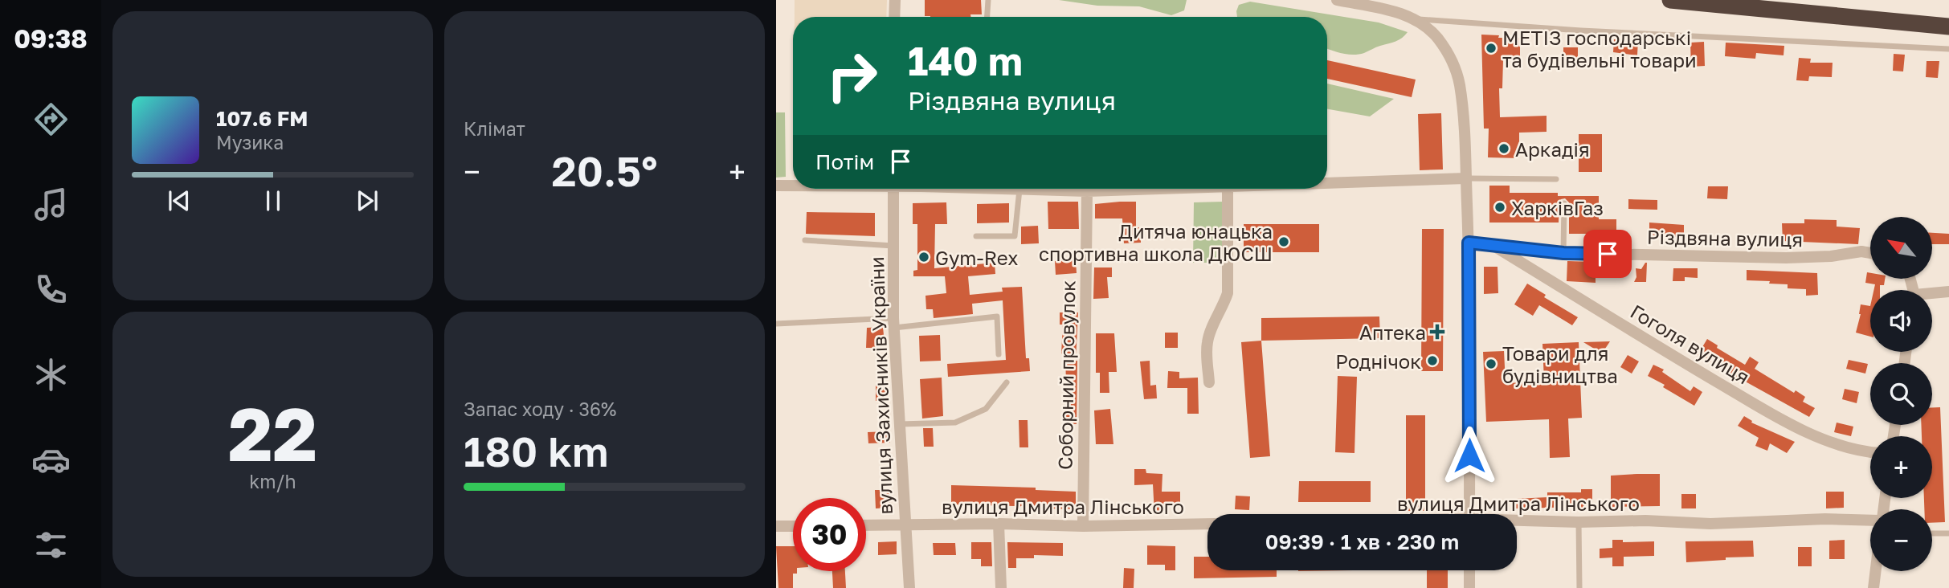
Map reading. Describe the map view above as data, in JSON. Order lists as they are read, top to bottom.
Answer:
{
  "streets": {
    "street": [
      "Різдвяна вулиця",
      "Гоголя вулиця",
      "Соборний провулок",
      "вулиця Захисників України",
      "вулиця Дмитра Лінського"
    ]
  },
  "crossings": [
    ["Різдвяна вулиця", "Гоголя вулиця"],
    ["Соборний провулок", "вулиця Дмитра Лінського"],
    ["вулиця Захисників України", "вулиця Дмитра Лінського"]
  ],
  "places": {
    "other": [
      "МЕТІЗ господарські та будівельні товари",
      "Аркадія",
      "ХарківГаз",
      "Дитяча юнацька спортивна школа ДЮСШ",
      "Gym-Rex",
      "Роднічок",
      "Товари для будівництва"
    ],
    "health": ["Аптека"]
  },
  "north": "top left",
  "page": {
    "tabs": "09:38",
    "tile": [
      "Клімат",
      ["22", "km/h"],
      ["Запас ходу · 36%", "180 km"]
    ],
    "turn": ["140 m", "Різдвяна вулиця"],
    "song": ["107.6 FM", "Музика"],
    "then": "Потім",
    "heat": ["−", "20.5°", "+"],
    "map_buttons": ["+", "−"],
    "limit": "30",
    "trip": "09:39 · 1 хв · 230 m"
  }
}
